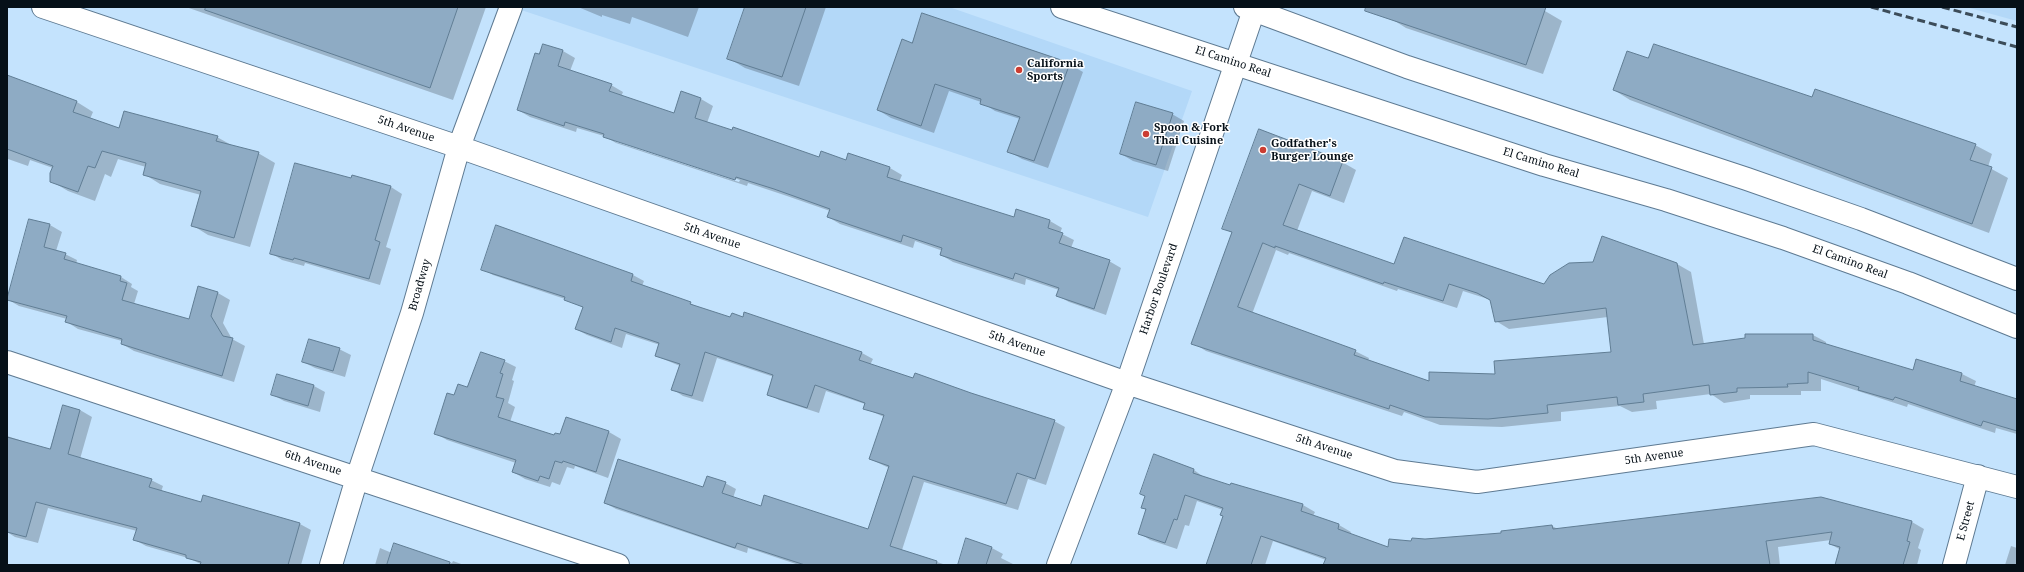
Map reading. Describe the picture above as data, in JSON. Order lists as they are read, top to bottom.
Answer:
{
  "streets": {
    "street": [
      "El Camino Real",
      "5th Avenue",
      "Broadway",
      "Harbor Boulevard",
      "6th Avenue",
      "E Street"
    ]
  },
  "crossings": [
    ["El Camino Real", "Harbor Boulevard"],
    ["5th Avenue", "Broadway"],
    ["5th Avenue", "Harbor Boulevard"],
    ["5th Avenue", "E Street"],
    ["Broadway", "6th Avenue"]
  ],
  "places": ["California Sports", "Spoon & Fork Thai Cuisine", "Godfather's Burger Lounge"]
}
